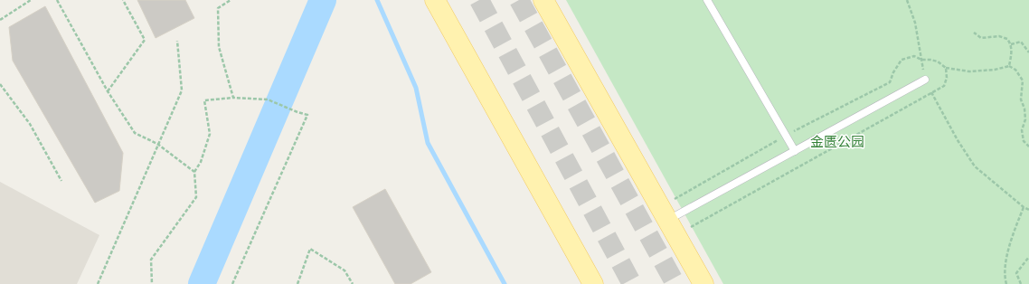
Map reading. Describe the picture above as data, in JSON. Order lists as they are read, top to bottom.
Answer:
{
  "parks": ["金匮公园"]
}
